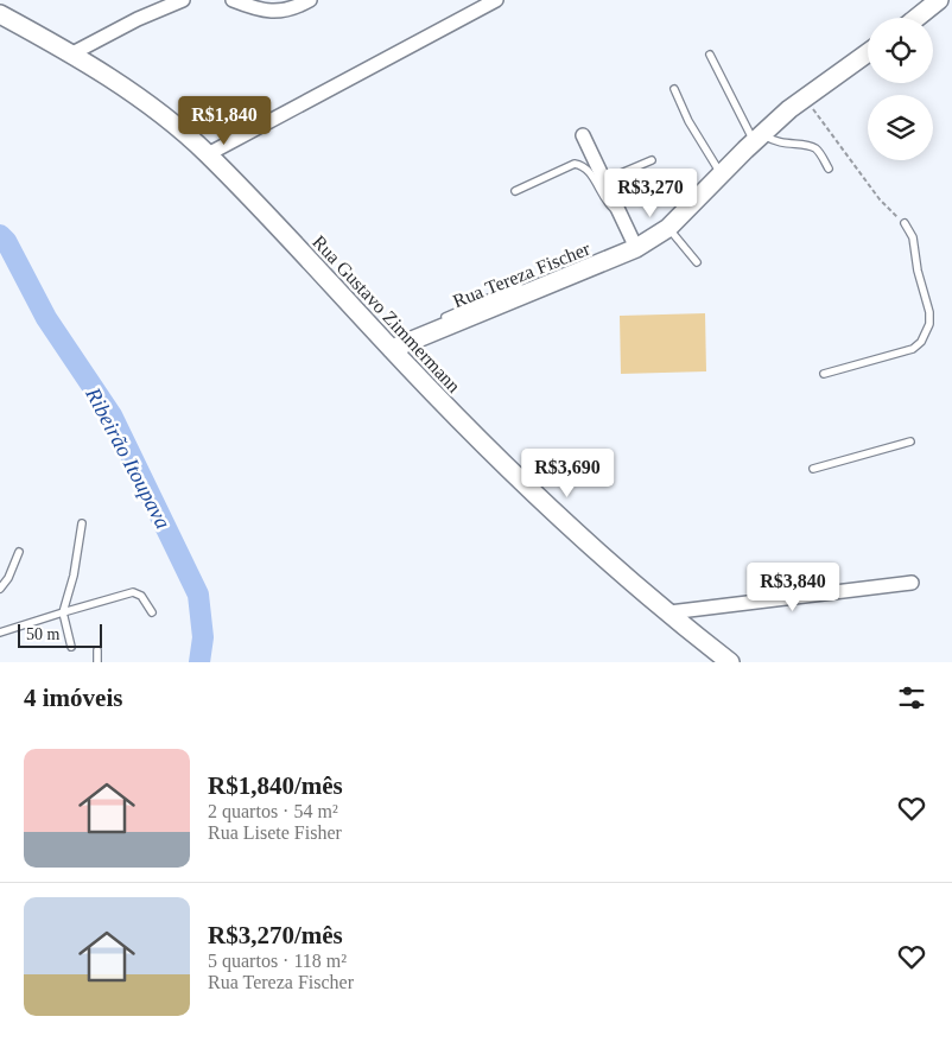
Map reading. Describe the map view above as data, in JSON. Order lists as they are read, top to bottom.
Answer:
{
  "streets": {
    "street": ["Rua Tereza Fischer", "Rua Gustavo Zimmermann"]
  },
  "crossings": [
    ["Rua Tereza Fischer", "Rua Gustavo Zimmermann"]
  ],
  "water": ["Ribeirão Itoupava"],
  "scale_bar": "50 m",
  "page": {
    "price": [
      "R$1,840",
      "R$3,270",
      "R$3,690",
      "R$3,840"
    ],
    "scale": "50 m",
    "heading": "4 imóveis",
    "list": [
      {
        "name": "R$1,840/mês",
        "note": "2 quartos · 54 m² · Rua Lisete Fisher"
      },
      {
        "name": "R$3,270/mês",
        "note": "5 quartos · 118 m² · Rua Tereza Fischer"
      }
    ]
  }
}
